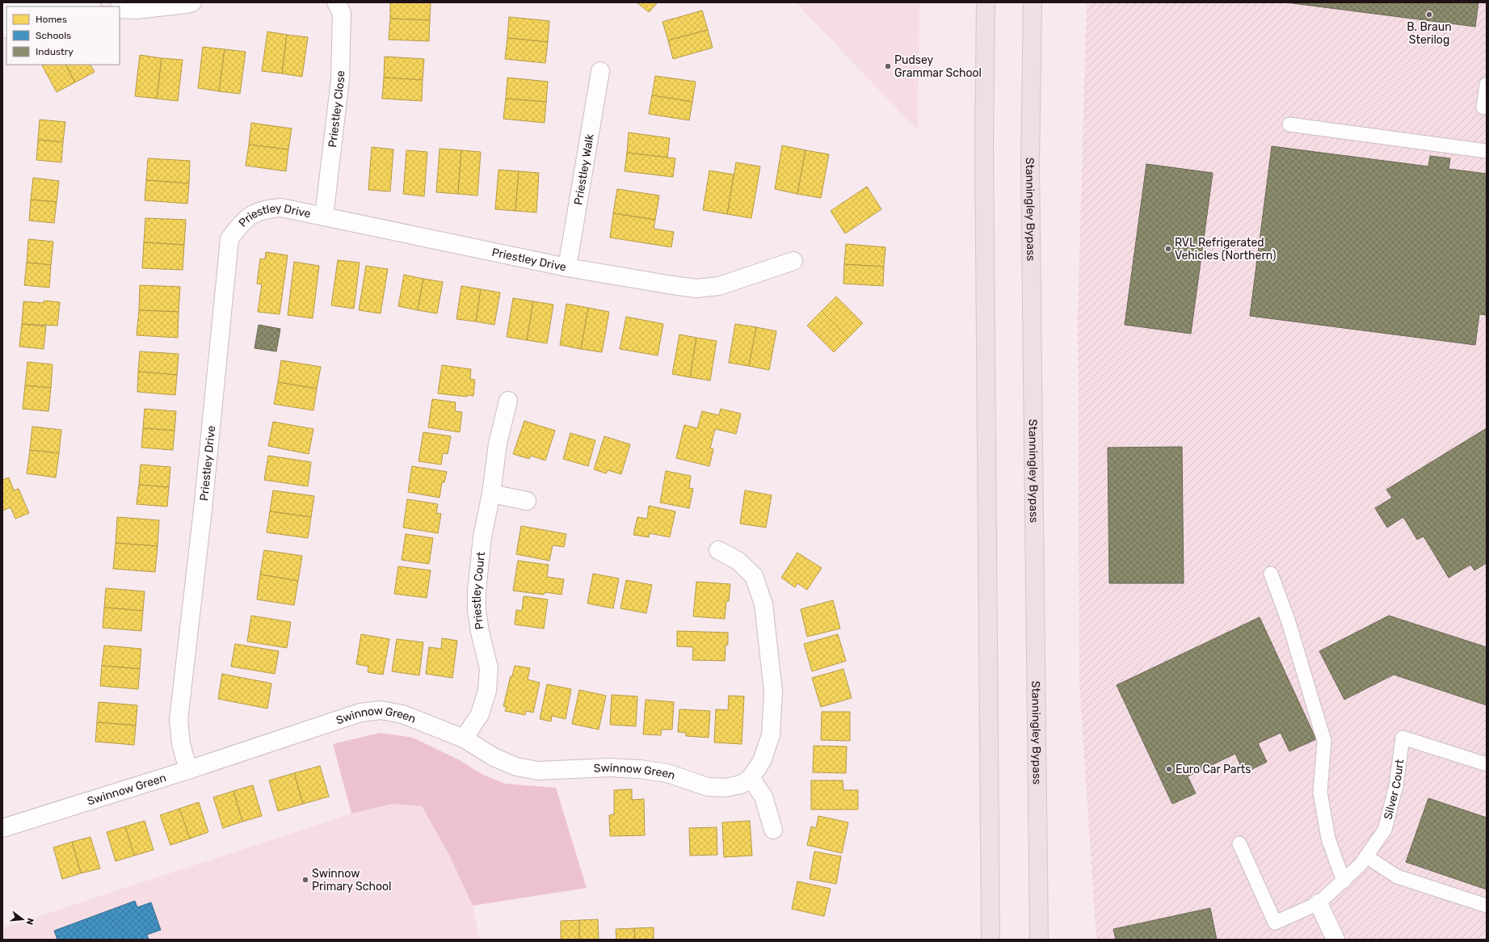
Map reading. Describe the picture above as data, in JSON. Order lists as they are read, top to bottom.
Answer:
{
  "streets": {
    "highway": ["Stanningley Bypass"],
    "street": [
      "Priestley Close",
      "Priestley Walk",
      "Priestley Drive",
      "Priestley Court",
      "Swinnow Green"
    ],
    "lane": ["Silver Court"]
  },
  "crossings": [
    ["Priestley Close", "Priestley Drive"],
    ["Priestley Walk", "Priestley Drive"],
    ["Priestley Drive", "Swinnow Green"],
    ["Priestley Court", "Swinnow Green"]
  ],
  "places": [
    "B. Braun Sterilog",
    "Pudsey Grammar School",
    "RVL Refrigerated Vehicles (Northern)",
    "Euro Car Parts",
    "Swinnow Primary School"
  ],
  "legend": ["Homes", "Schools", "Industry"],
  "north": "right"
}
